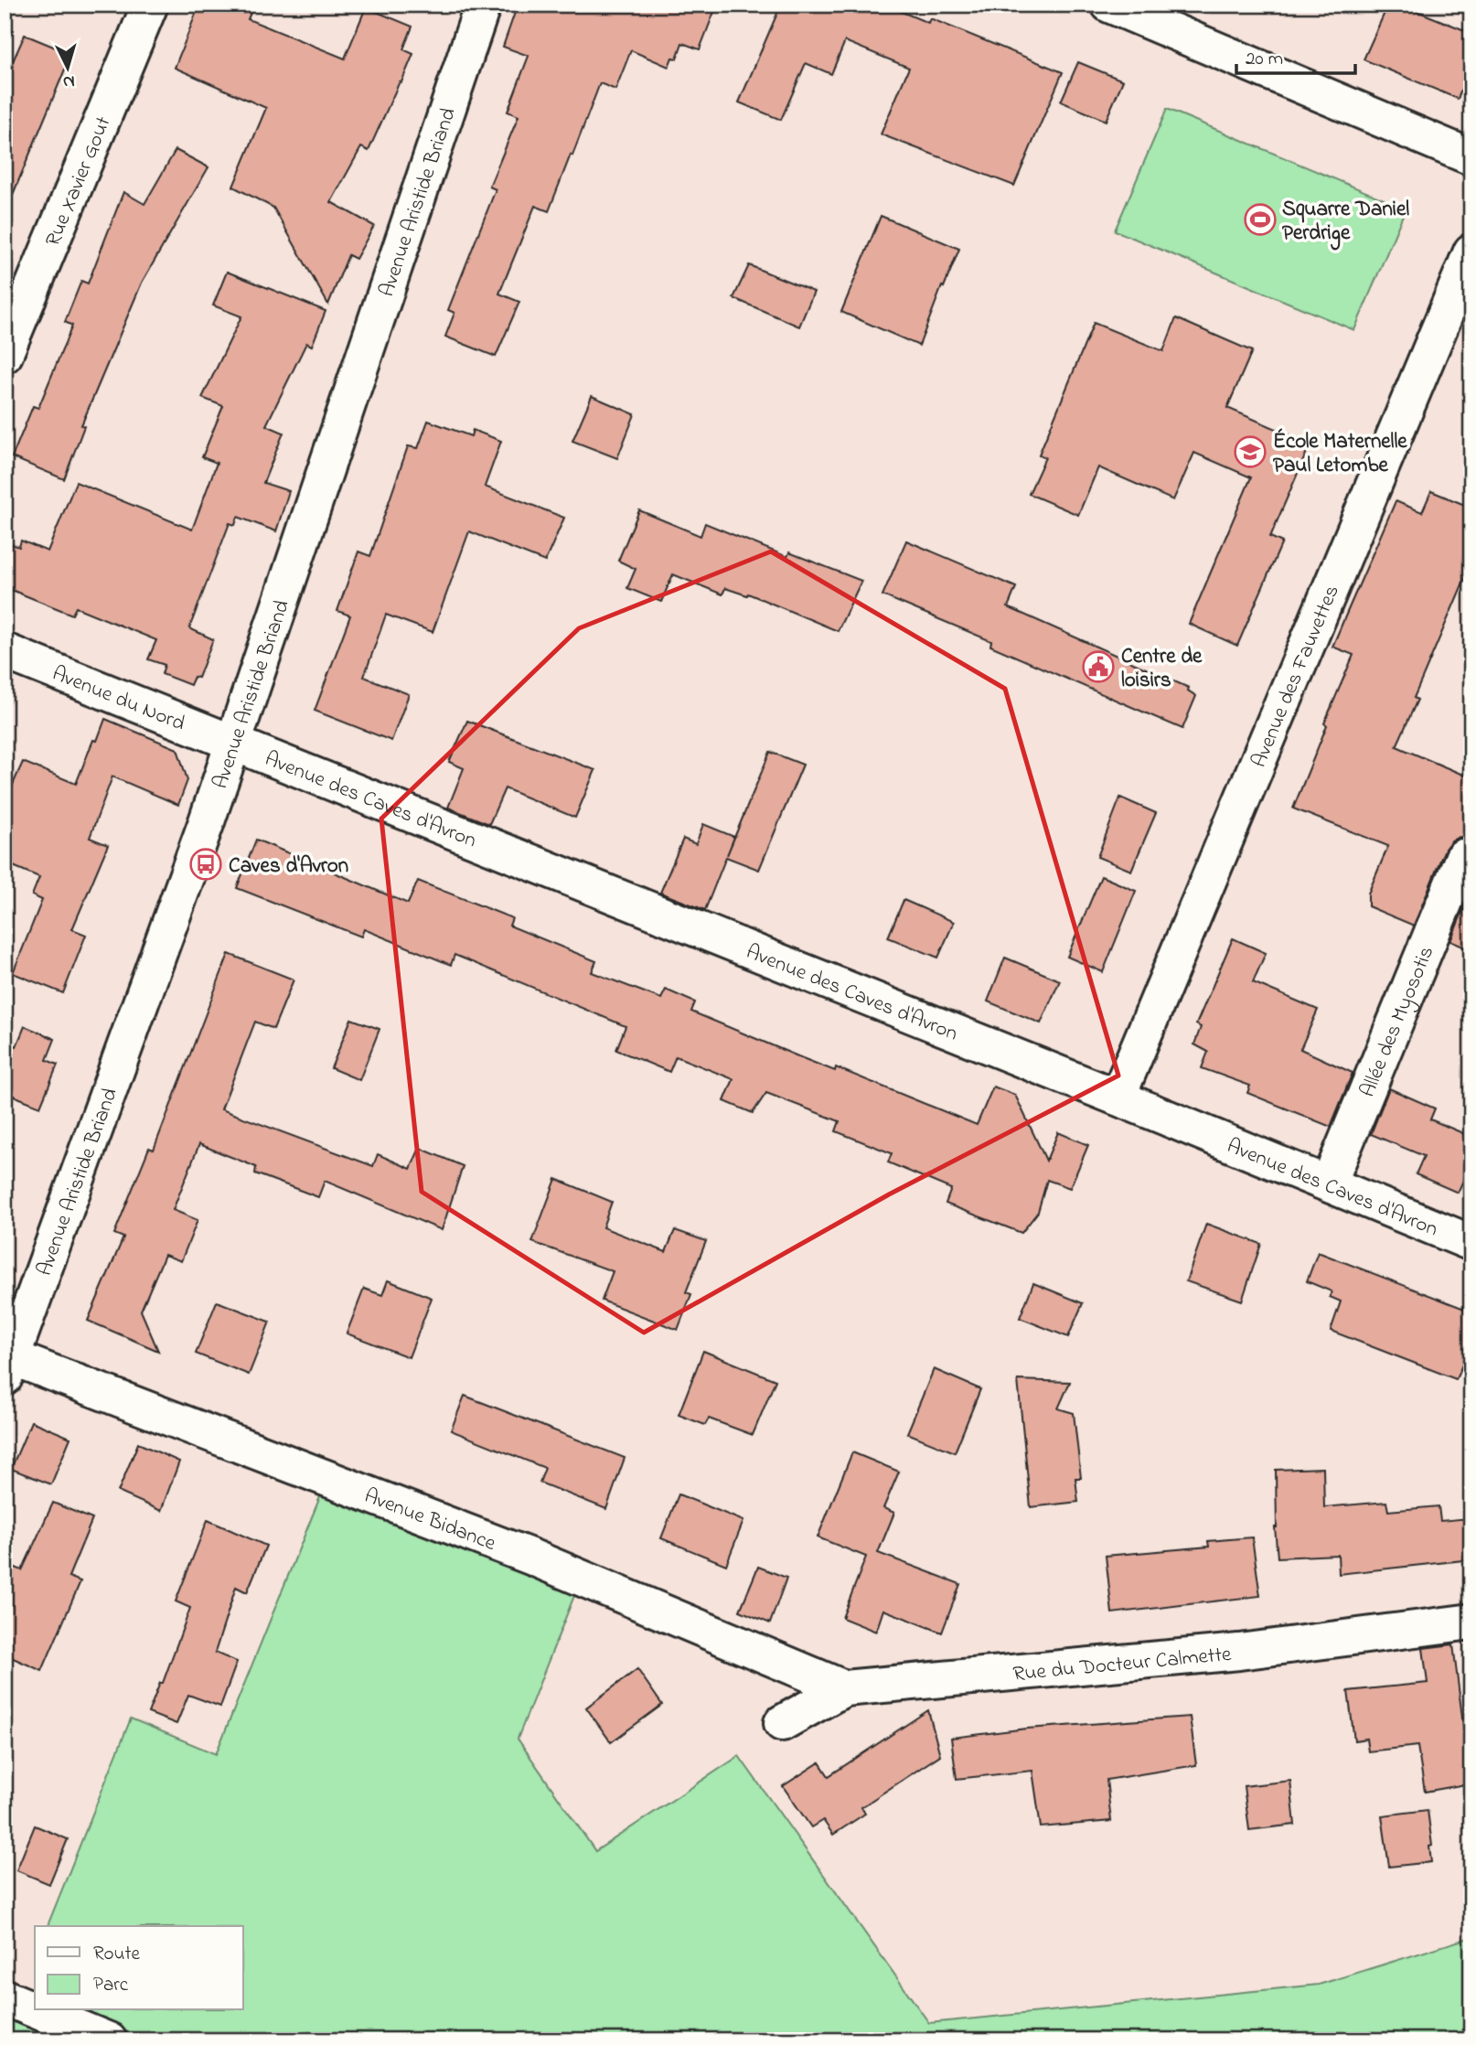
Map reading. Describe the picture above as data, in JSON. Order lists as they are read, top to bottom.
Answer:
{
  "streets": {
    "street": [
      "Rue Xavier Gout",
      "Avenue Aristide Briand",
      "Avenue des Fauvettes",
      "Avenue du Nord",
      "Avenue des Caves d'Avron",
      "Allée des Myosotis",
      "Avenue Bidance",
      "Rue du Docteur Calmette"
    ]
  },
  "crossings": [
    ["Avenue Aristide Briand", "Avenue du Nord"],
    ["Avenue Aristide Briand", "Avenue des Caves d'Avron"],
    ["Avenue Aristide Briand", "Avenue Bidance"],
    ["Avenue des Fauvettes", "Avenue des Caves d'Avron"],
    ["Avenue du Nord", "Avenue des Caves d'Avron"],
    ["Avenue des Caves d'Avron", "Allée des Myosotis"],
    ["Avenue Bidance", "Rue du Docteur Calmette"]
  ],
  "places": {
    "sports": ["Squarre Daniel Perdrige"],
    "school or university": ["École Maternelle Paul Letombe"],
    "public building": ["Centre de loisirs"],
    "bus stop": ["Caves d'Avron"]
  },
  "legend": ["Route", "Parc"],
  "scale_bar": "20 m",
  "north": "bottom"
}
